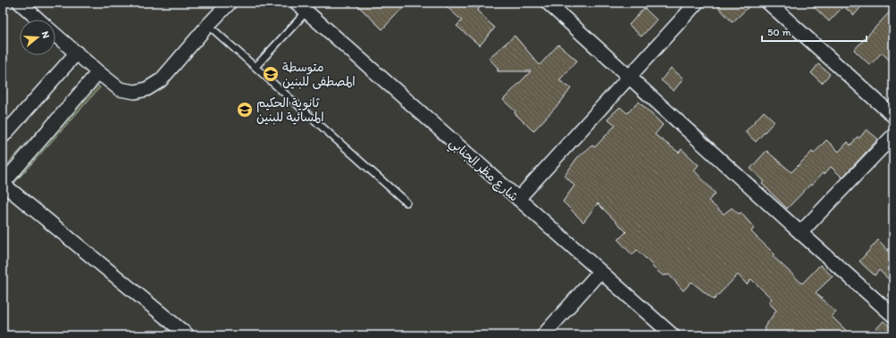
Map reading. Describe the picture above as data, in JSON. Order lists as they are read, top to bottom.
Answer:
{
  "streets": {
    "street": ["شارع مظر الجنابي"]
  },
  "places": {
    "school or university": ["متوسطة المصطفى للبنين", "ثانوية الحكيم المسائية للبنين"]
  },
  "scale_bar": "50 m",
  "north": "right"
}
